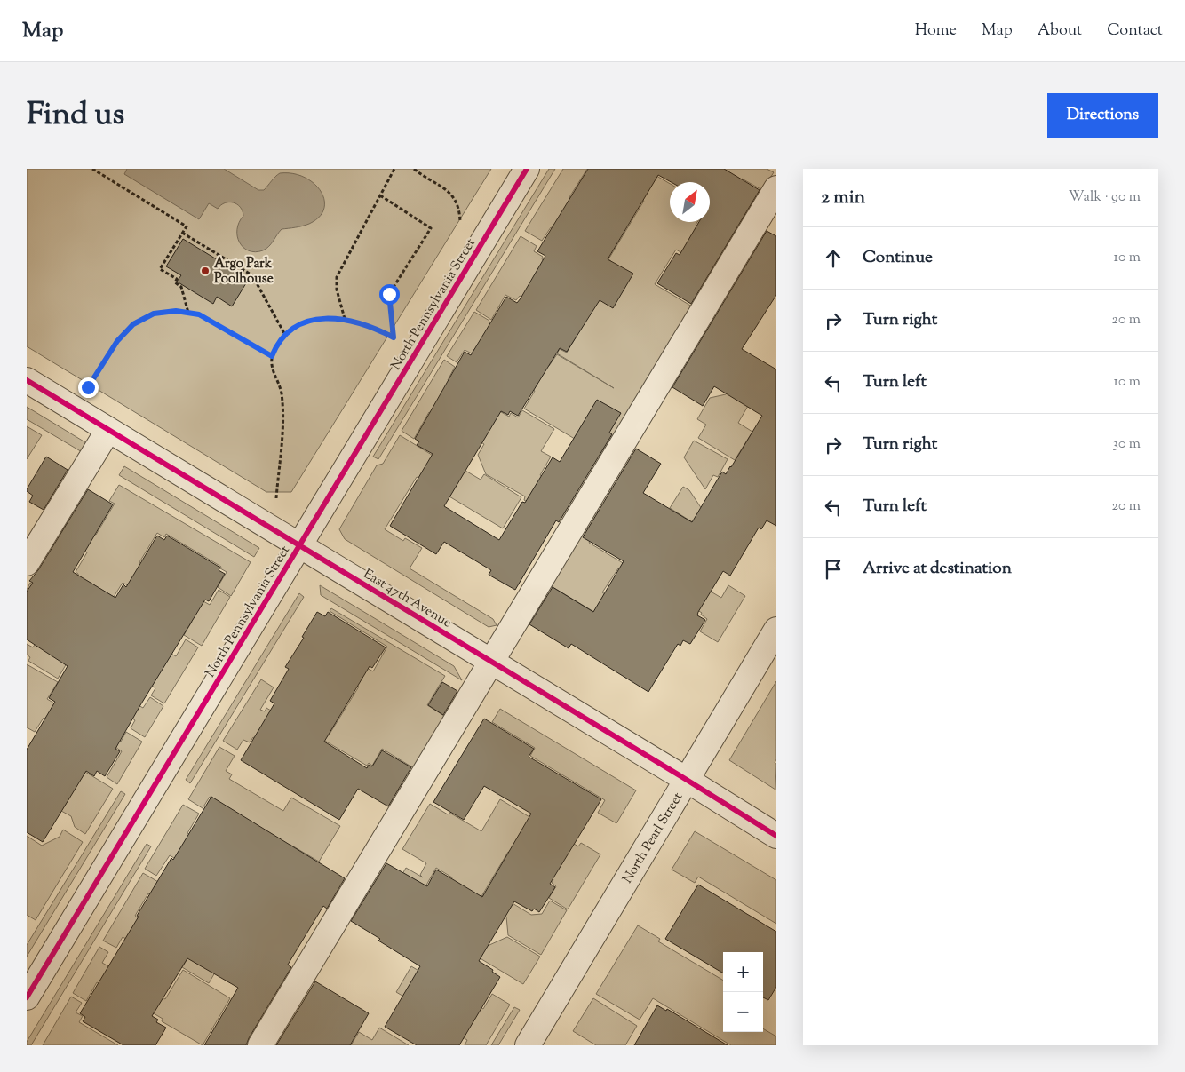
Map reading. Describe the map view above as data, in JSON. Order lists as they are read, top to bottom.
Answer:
{
  "streets": {
    "street": ["North Pennsylvania Street", "East 47th Avenue", "North Pearl Street"]
  },
  "crossings": [
    ["North Pennsylvania Street", "East 47th Avenue"],
    ["East 47th Avenue", "North Pearl Street"]
  ],
  "places": ["Argo Park Poolhouse"],
  "north": "top right",
  "page": {
    "header": "Map",
    "nav": [
      "Home",
      "Map",
      "About",
      "Contact"
    ],
    "title": "Find us",
    "buttons": "Directions",
    "heading": ["2 min", "Walk · 90 m"],
    "list": [
      ["Continue", "10 m"],
      ["Turn right", "20 m"],
      ["Turn left", "10 m"],
      ["Turn right", "30 m"],
      ["Turn left", "20 m"],
      "Arrive at destination"
    ],
    "map_buttons": ["+", "−"]
  }
}
